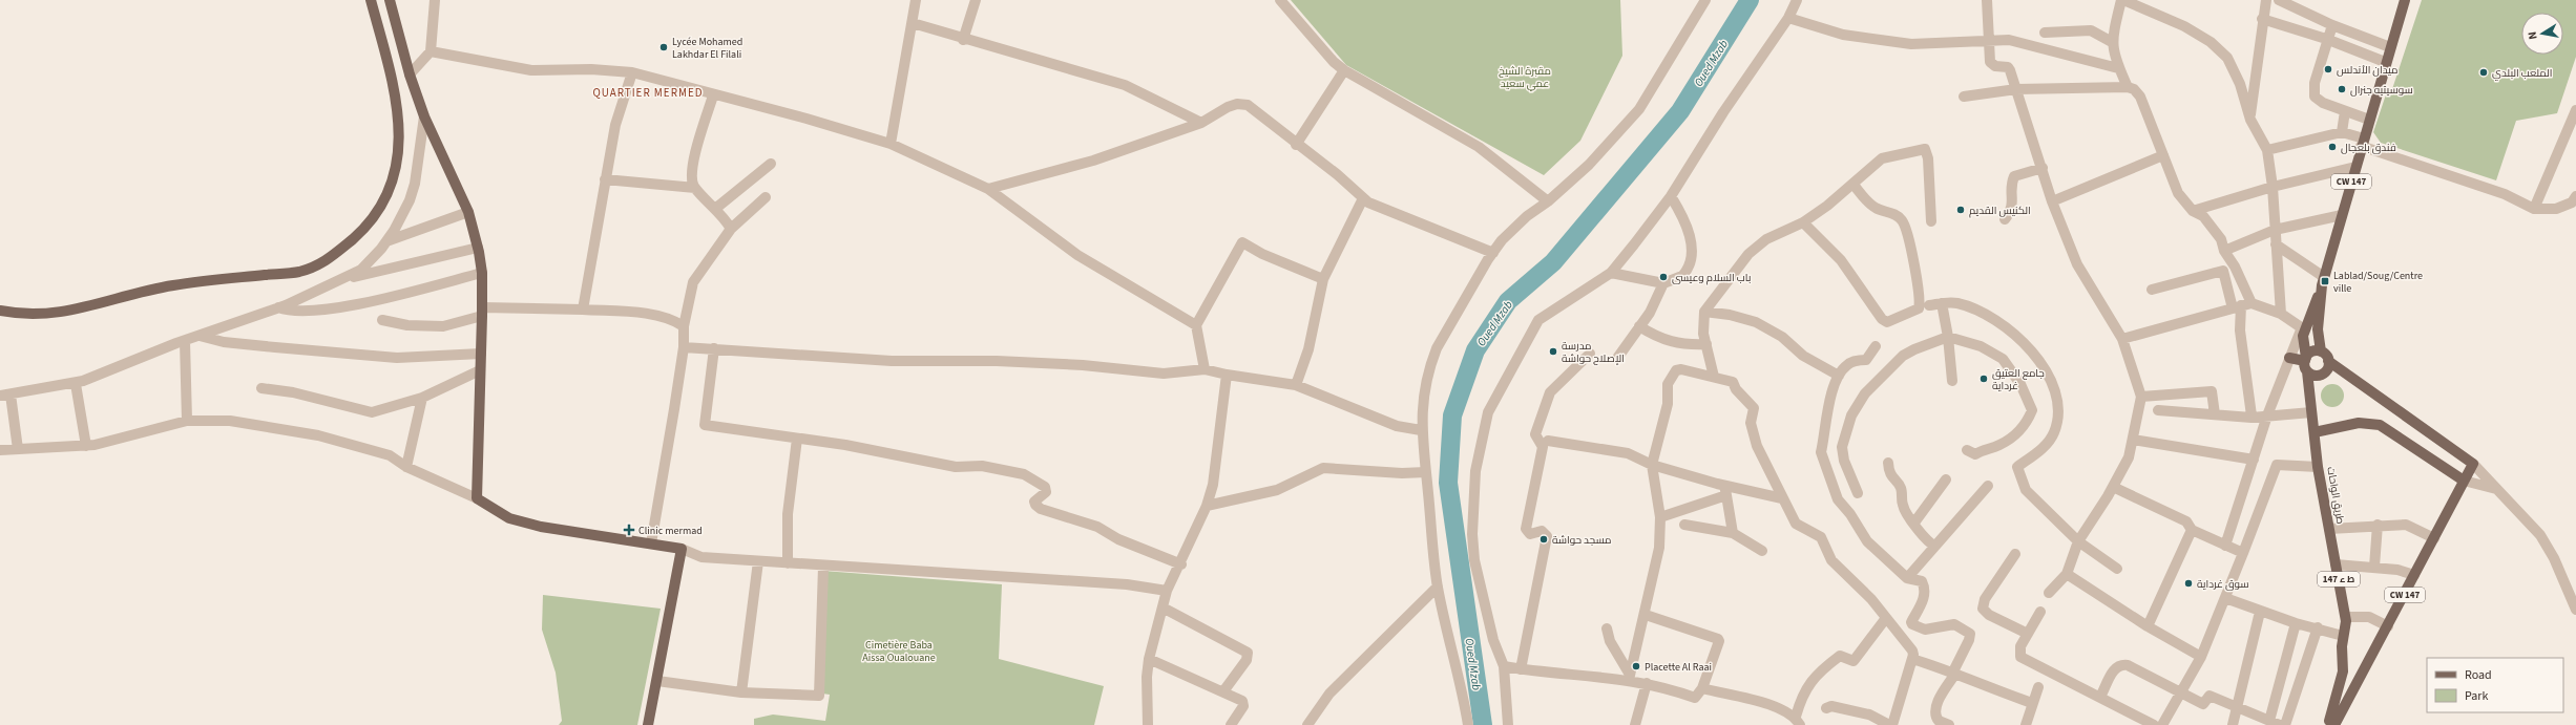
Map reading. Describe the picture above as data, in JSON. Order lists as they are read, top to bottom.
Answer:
{
  "streets": {
    "main road": ["CW 147", "طريق الواحات", "ط ء 147"]
  },
  "crossings": [
    ["CW 147", "ط ء 147"],
    ["طريق الواحات", "ط ء 147"]
  ],
  "districts": ["QUARTIER MERMED"],
  "water": ["Oued Mzab"],
  "parks": ["مقبرة الشيخ عمي سعيد", "Cimetière Baba Aissa Oualouane"],
  "places": {
    "other": [
      "Lycée Mohamed Lakhdar El Filali",
      "ميدان الأندلس",
      "الملعب البلدي",
      "سوسيتيه جنرال",
      "فندق بلعجال",
      "الكنيس القديم",
      "باب السلام وعيسى",
      "مدرسة الإصلاح حواشة",
      "جامع العتيق غرداية",
      "مسجد حواشة",
      "سوق غرداية",
      "Placette Al Raai"
    ],
    "transit": ["Lablad/Soug/Centre ville"],
    "health": ["Clinic mermad"]
  },
  "legend": ["Road", "Park"],
  "north": "left"
}
